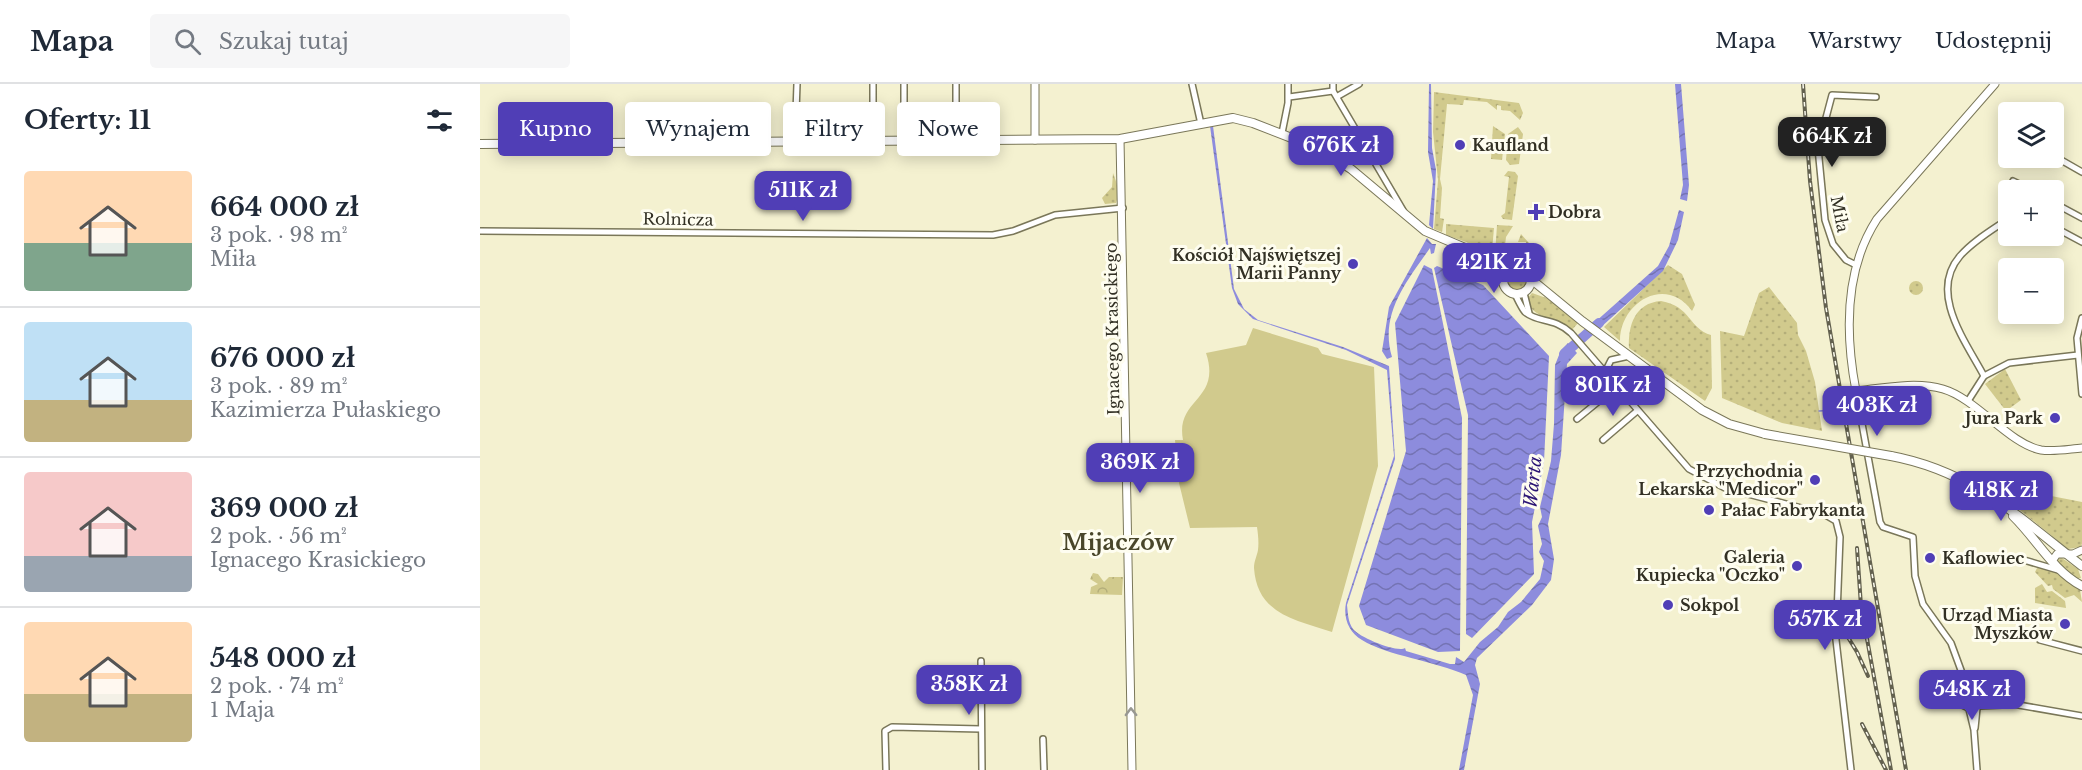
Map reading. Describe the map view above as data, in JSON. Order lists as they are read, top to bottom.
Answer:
{
  "streets": {
    "street": ["Miła", "Rolnicza", "Ignacego Krasickiego"]
  },
  "crossings": [
    ["Rolnicza", "Ignacego Krasickiego"]
  ],
  "one_way": ["Ignacego Krasickiego"],
  "districts": ["Mijaczów"],
  "water": ["Warta"],
  "places": {
    "other": [
      "Kaufland",
      "Kościół Najświętszej Marii Panny",
      "Jura Park",
      "Przychodnia Lekarska \"Medicor\"",
      "Pałac Fabrykanta",
      "Kaflowiec",
      "Galeria Kupiecka \"Oczko\"",
      "Sokpol",
      "Urząd Miasta Myszków"
    ],
    "health": ["Dobra"]
  },
  "page": {
    "header": "Mapa",
    "search": "Szukaj tutaj",
    "nav": ["Mapa", "Warstwy", "Udostępnij"],
    "heading": "Oferty: 11",
    "map_buttons": ["+", "−"],
    "chip": [
      "Kupno",
      "Wynajem",
      "Filtry",
      "Nowe"
    ],
    "price": [
      "664K zł",
      "676K zł",
      "511K zł",
      "421K zł",
      "801K zł",
      "403K zł",
      "369K zł",
      "418K zł",
      "557K zł",
      "358K zł",
      "548K zł"
    ],
    "list": [
      {
        "name": "664 000 zł",
        "note": "3 pok. · 98 m² · Miła"
      },
      {
        "name": "676 000 zł",
        "note": "3 pok. · 89 m² · Kazimierza Pułaskiego"
      },
      {
        "name": "369 000 zł",
        "note": "2 pok. · 56 m² · Ignacego Krasickiego"
      },
      {
        "name": "548 000 zł",
        "note": "2 pok. · 74 m² · 1 Maja"
      }
    ]
  }
}
